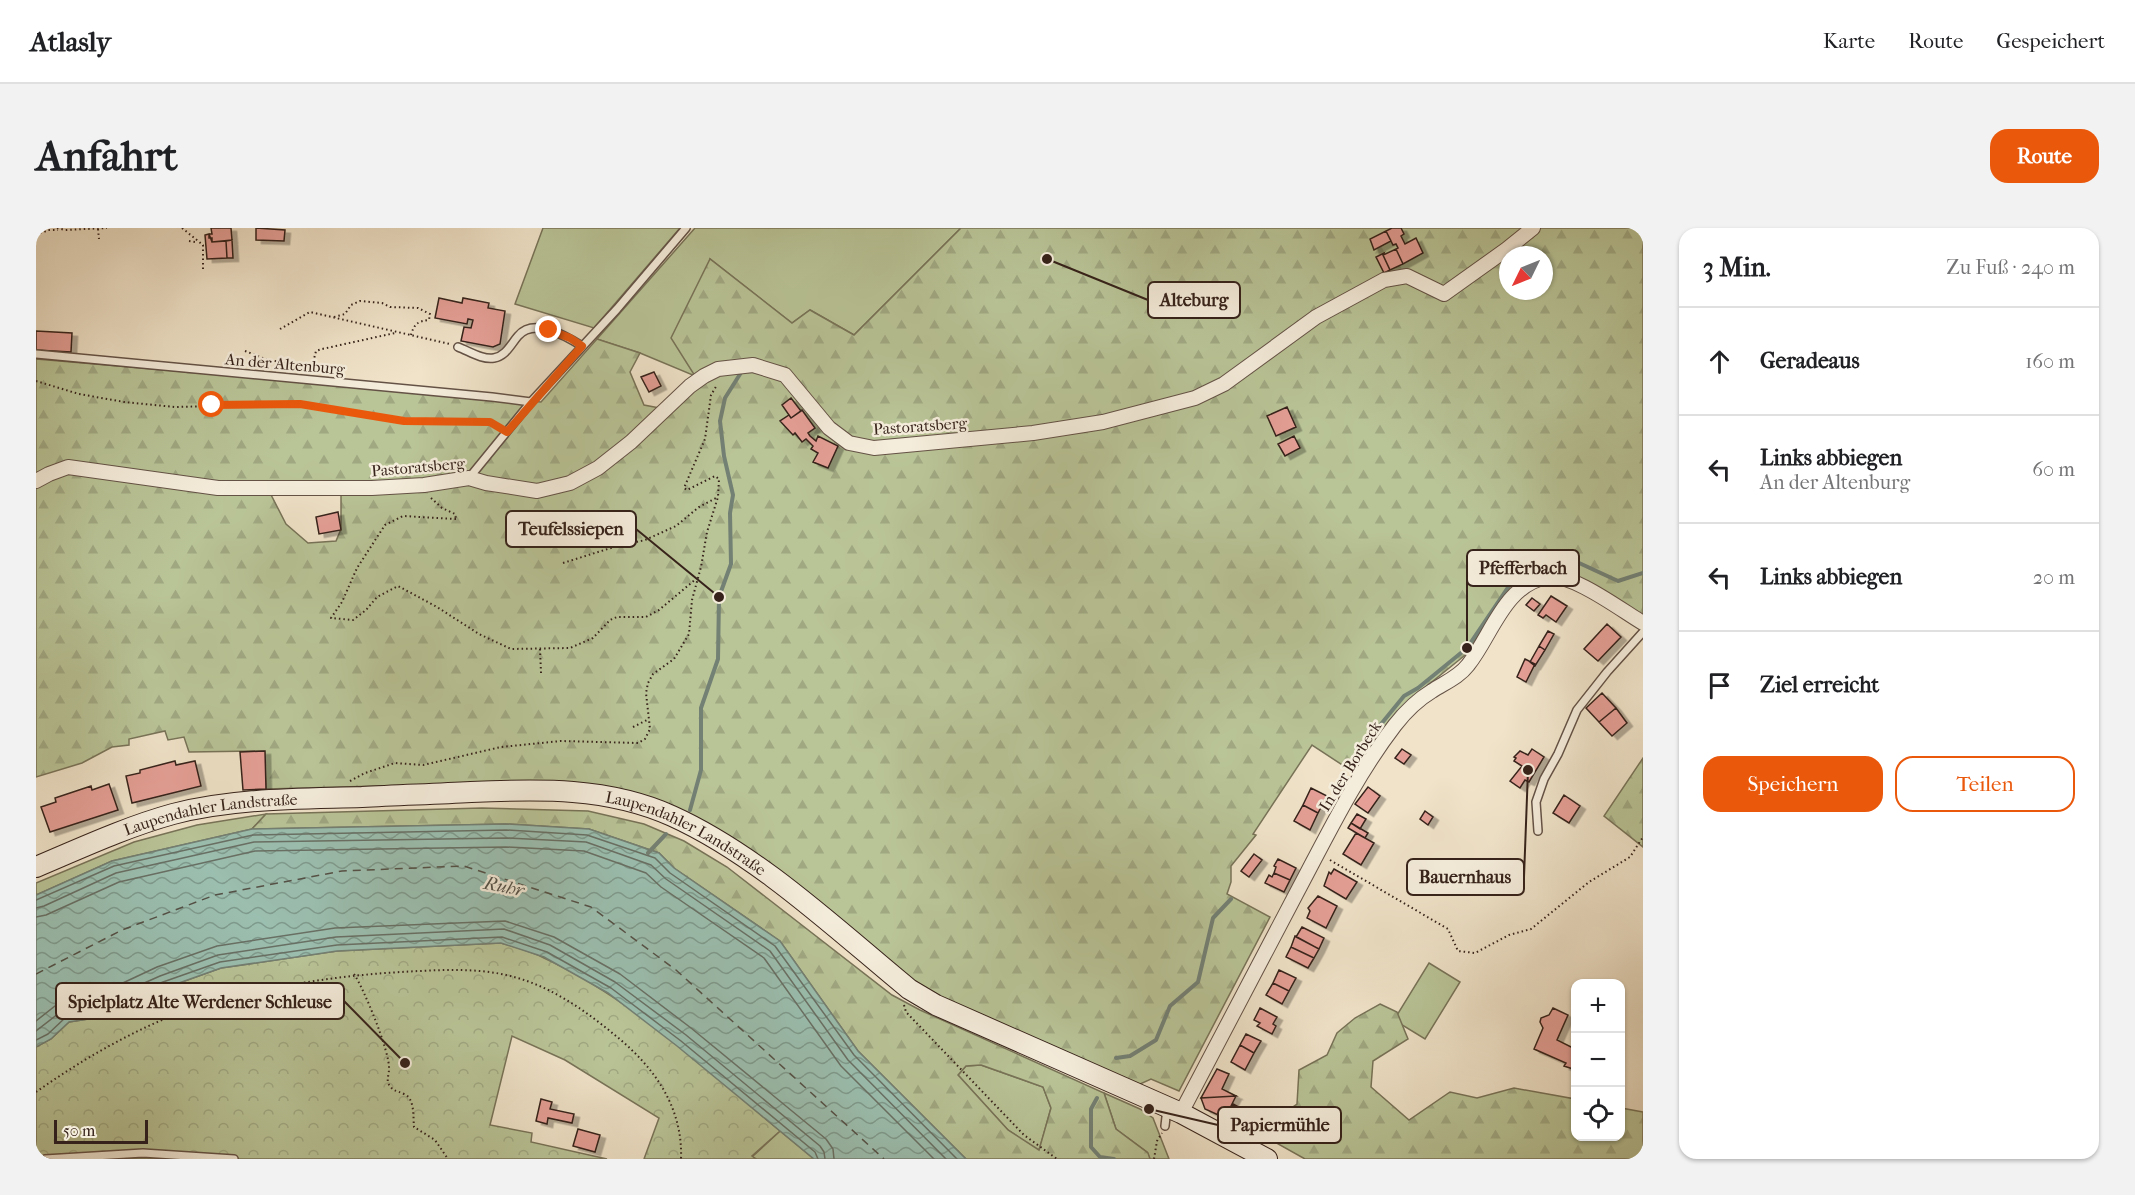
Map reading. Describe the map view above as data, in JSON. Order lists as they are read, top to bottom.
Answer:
{
  "streets": {
    "main road": ["Laupendahler Landstraße"],
    "street": ["Pastoratsberg", "In der Borbeck"],
    "lane": ["An der Altenburg"]
  },
  "crossings": [
    ["In der Borbeck", "Laupendahler Landstraße"]
  ],
  "water": ["Ruhr"],
  "places": [
    "Alteburg",
    "Teufelssiepen",
    "Pfefferbach",
    "Bauernhaus",
    "Spielplatz Alte Werdener Schleuse",
    "Papiermühle"
  ],
  "scale_bar": "50 m",
  "north": "bottom left",
  "page": {
    "header": "Atlasly",
    "nav": ["Karte", "Route", "Gespeichert"],
    "buttons": [
      "Route",
      ["Speichern", "Teilen"]
    ],
    "title": "Anfahrt",
    "heading": ["3 Min.", "Zu Fuß · 240 m"],
    "list": [
      ["Geradeaus", "160 m"],
      ["Links abbiegen", "An der Altenburg", "60 m"],
      ["Links abbiegen", "20 m"],
      "Ziel erreicht"
    ],
    "map_buttons": ["+", "−"],
    "scale": "50 m"
  }
}
